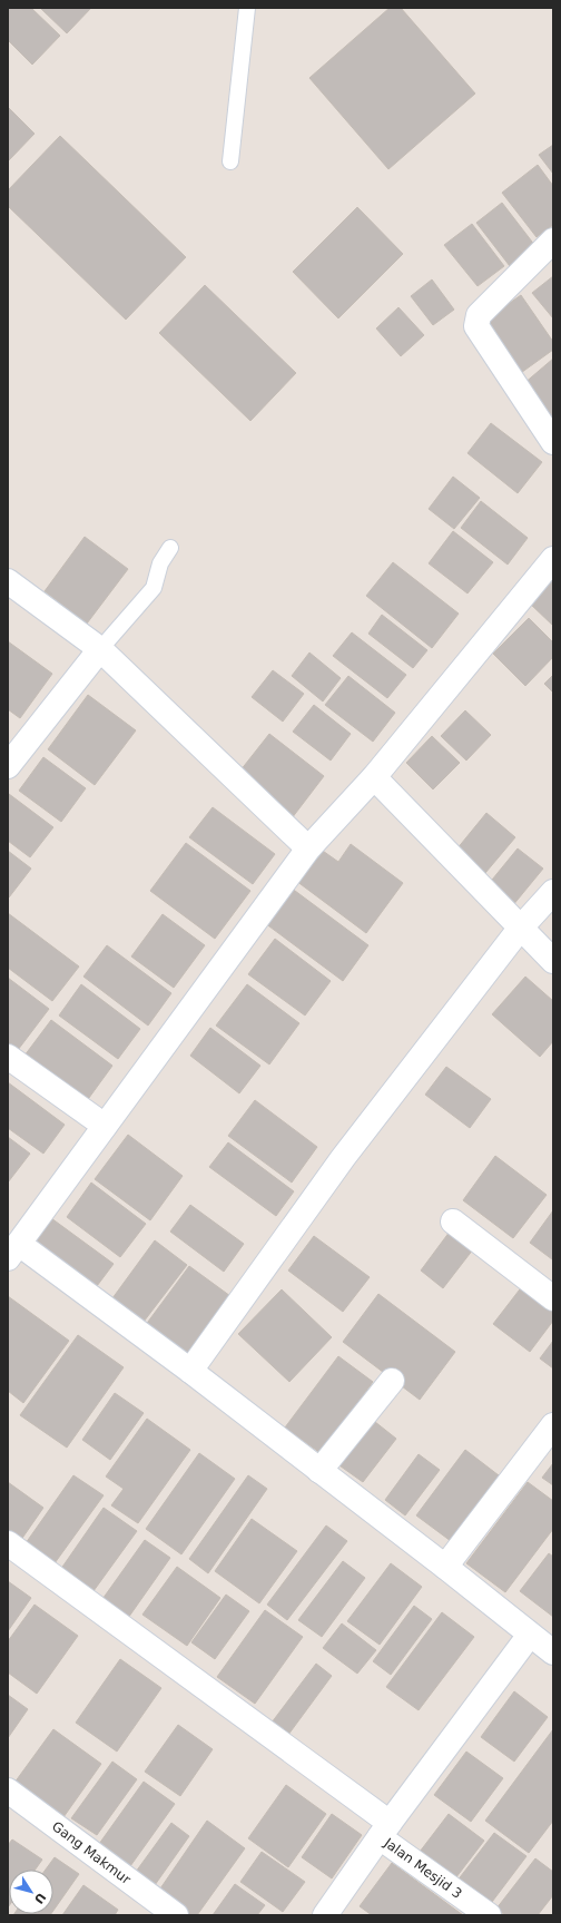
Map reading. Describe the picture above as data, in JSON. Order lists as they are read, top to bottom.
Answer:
{
  "streets": {
    "street": ["Gang Makmur", "Jalan Mesjid 3"]
  },
  "north": "bottom right"
}
